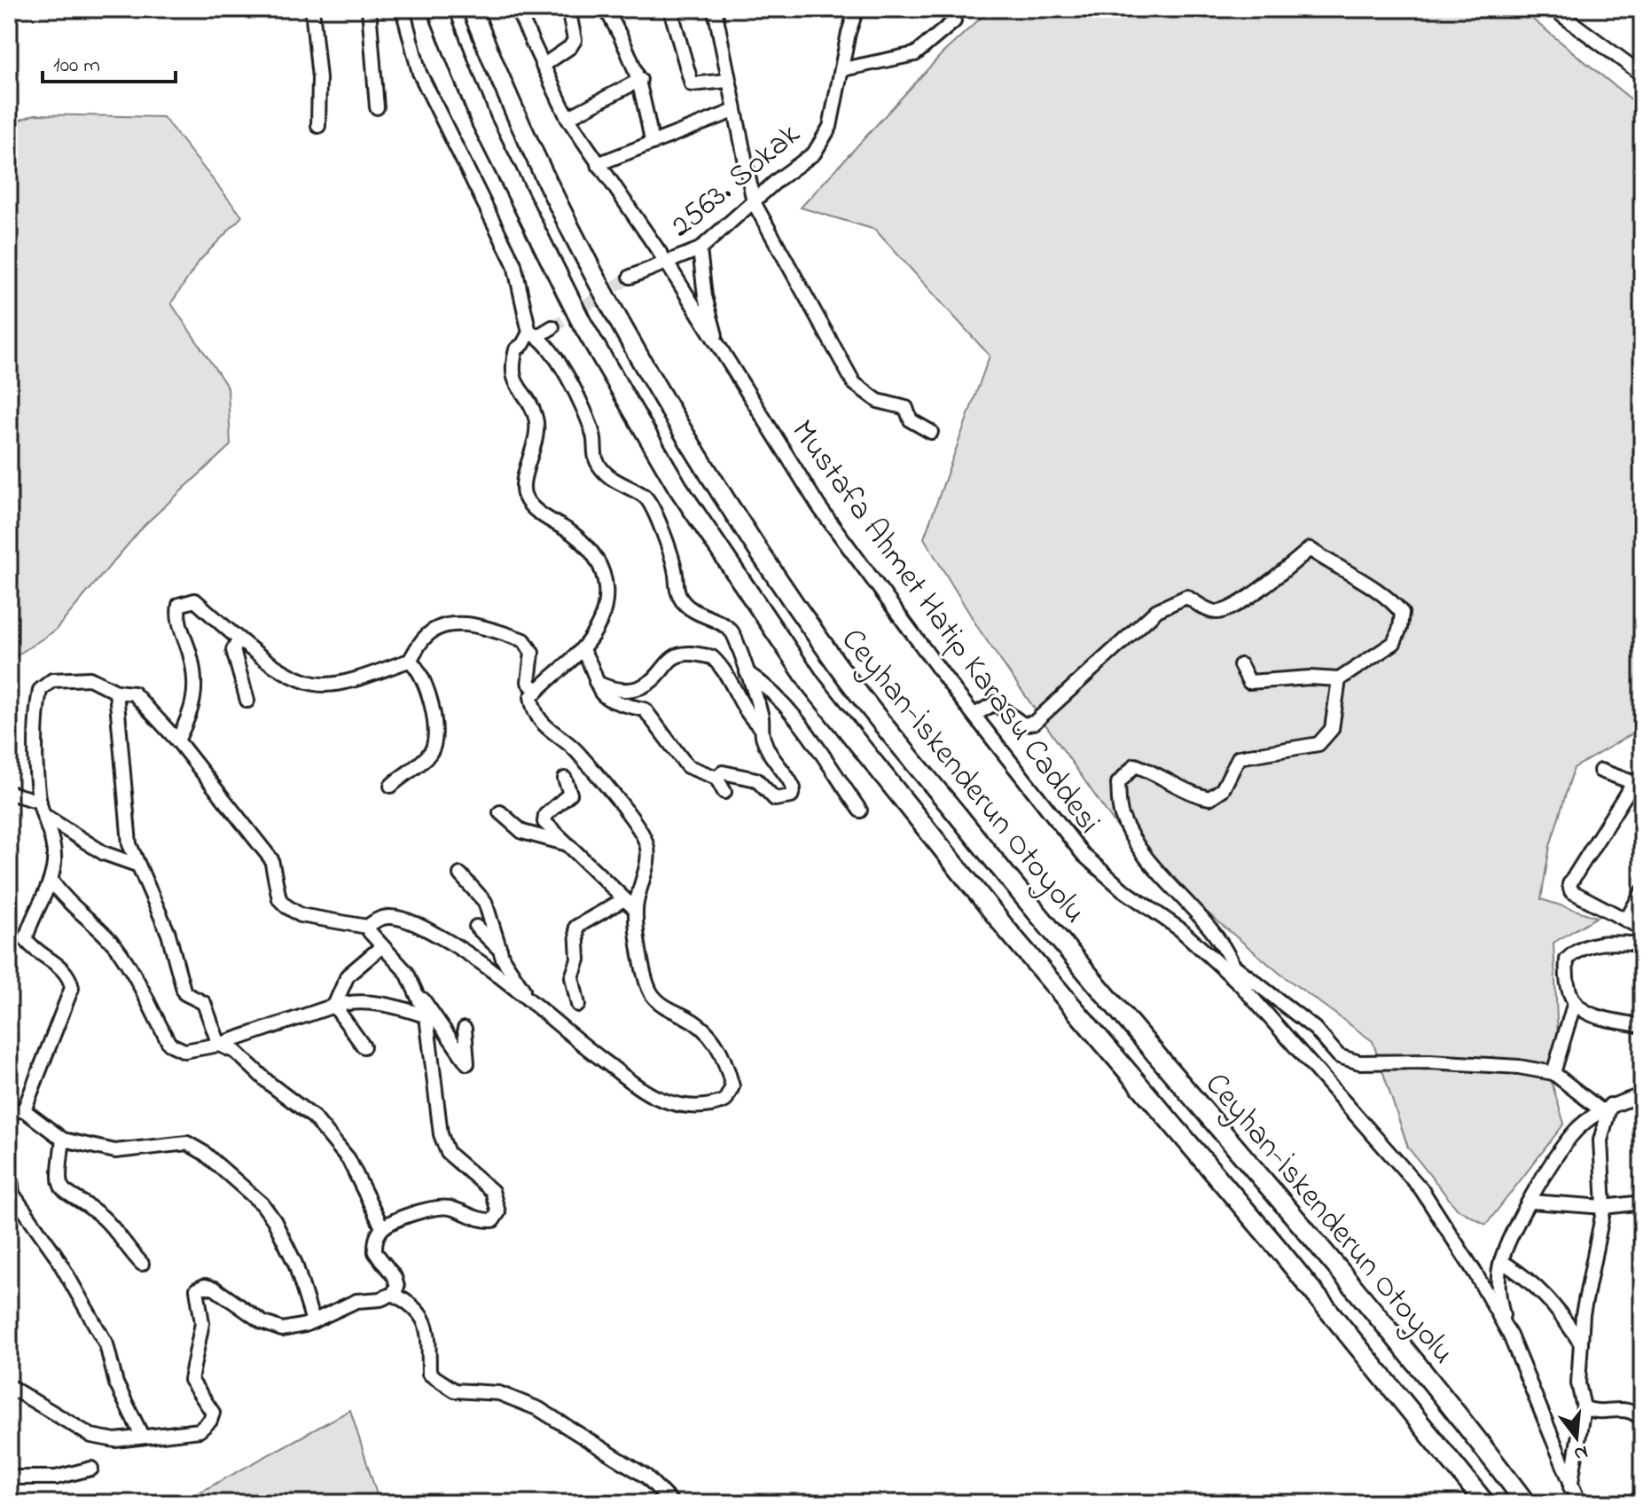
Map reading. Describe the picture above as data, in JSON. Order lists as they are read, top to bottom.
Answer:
{
  "streets": {
    "highway": ["Ceyhan-İskenderun Otoyolu"],
    "street": ["2563. Sokak", "Mustafa Ahmet Hatip Karasu Caddesi"]
  },
  "crossings": [
    ["2563. Sokak", "Mustafa Ahmet Hatip Karasu Caddesi"]
  ],
  "scale_bar": "100 m",
  "north": "bottom"
}
